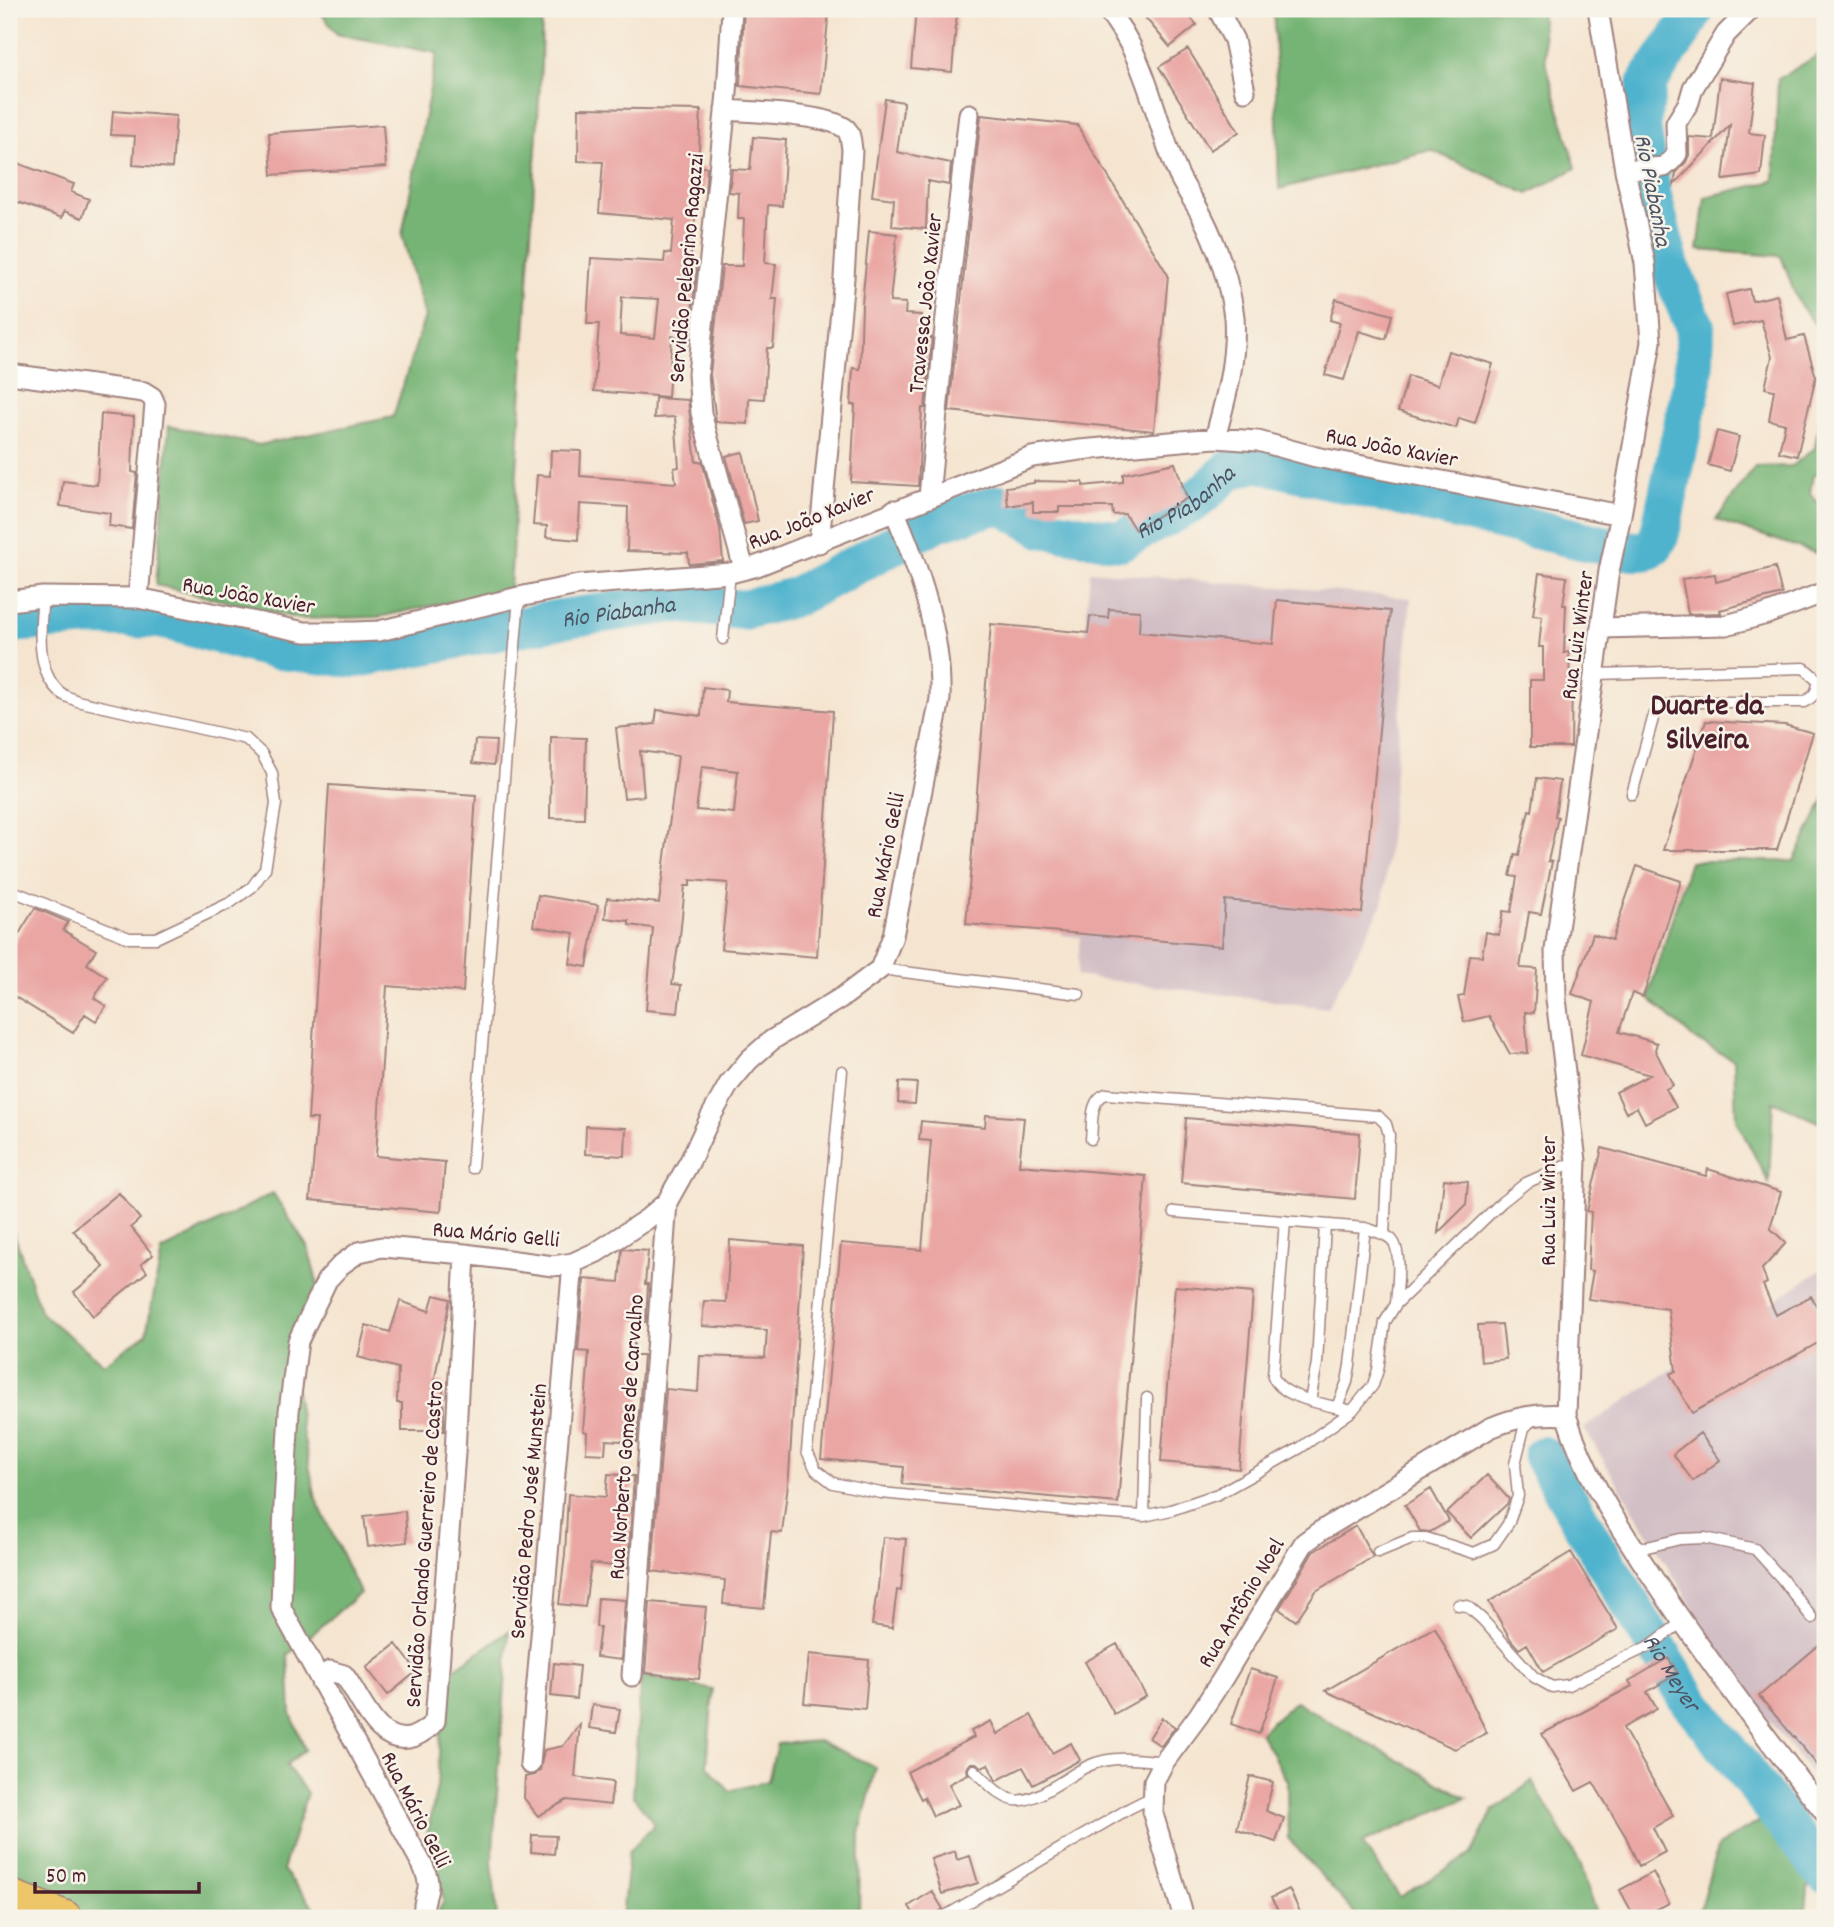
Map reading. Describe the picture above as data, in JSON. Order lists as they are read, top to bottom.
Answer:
{
  "streets": {
    "street": [
      "Servidão Pelegrino Ragazzi",
      "Travessa João Xavier",
      "Rua João Xavier",
      "Rua Luiz Winter",
      "Rua Mário Gelli",
      "Rua Norberto Gomes de Carvalho",
      "Servidão Pedro José Munstein",
      "Servidão Orlando Guerreiro de Castro",
      "Rua Antônio Noel"
    ]
  },
  "crossings": [
    ["Servidão Pelegrino Ragazzi", "Rua João Xavier"],
    ["Travessa João Xavier", "Rua João Xavier"],
    ["Rua João Xavier", "Rua Luiz Winter"],
    ["Rua João Xavier", "Rua Mário Gelli"],
    ["Rua Luiz Winter", "Rua Antônio Noel"],
    ["Rua Mário Gelli", "Rua Norberto Gomes de Carvalho"],
    ["Rua Mário Gelli", "Servidão Pedro José Munstein"],
    ["Rua Mário Gelli", "Servidão Orlando Guerreiro de Castro"]
  ],
  "districts": ["Duarte da Silveira"],
  "water": ["Rio Piabanha", "Rio Meyer"],
  "scale_bar": "50 m"
}
